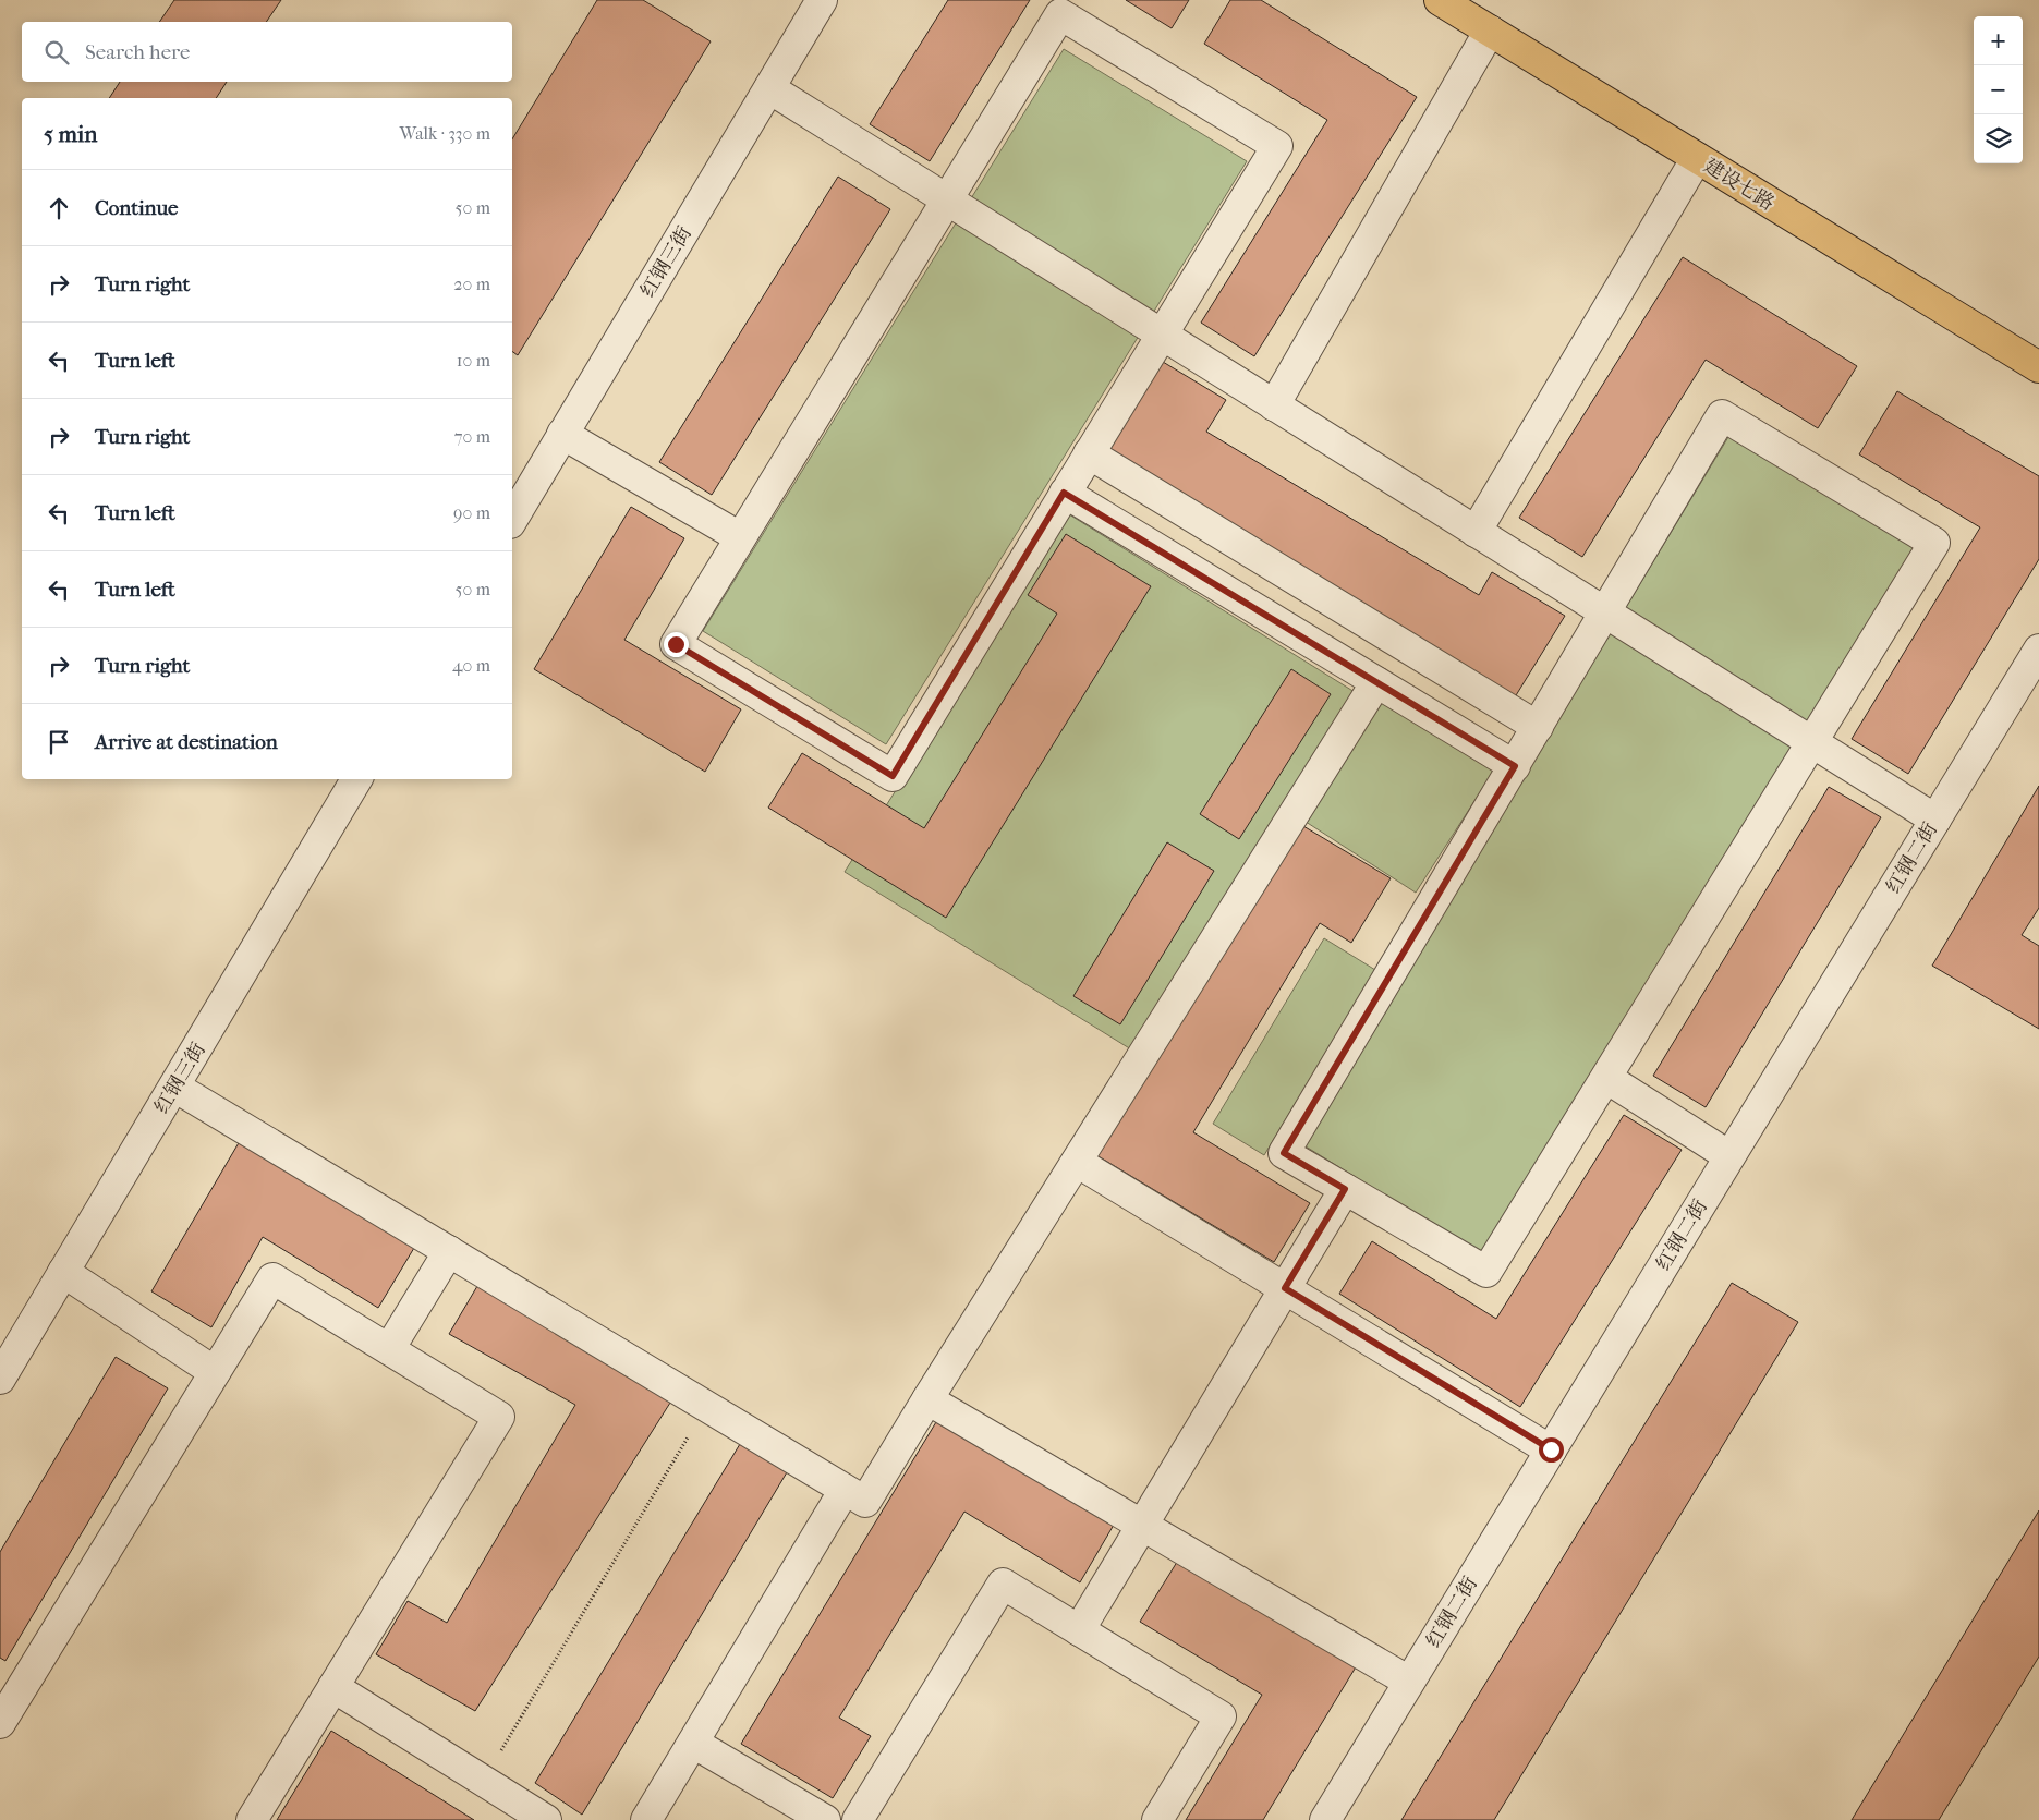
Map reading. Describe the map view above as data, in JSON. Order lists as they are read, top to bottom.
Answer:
{
  "streets": {
    "main road": ["建设七路"],
    "street": ["红钢三街", "红钢二街"]
  },
  "page": {
    "map_buttons": ["+", "−"],
    "search": "Search here",
    "heading": ["5 min", "Walk · 330 m"],
    "list": [
      ["Continue", "50 m"],
      ["Turn right", "20 m"],
      ["Turn left", "10 m"],
      ["Turn right", "70 m"],
      ["Turn left", "90 m"],
      ["Turn left", "50 m"],
      ["Turn right", "40 m"],
      "Arrive at destination"
    ]
  }
}
